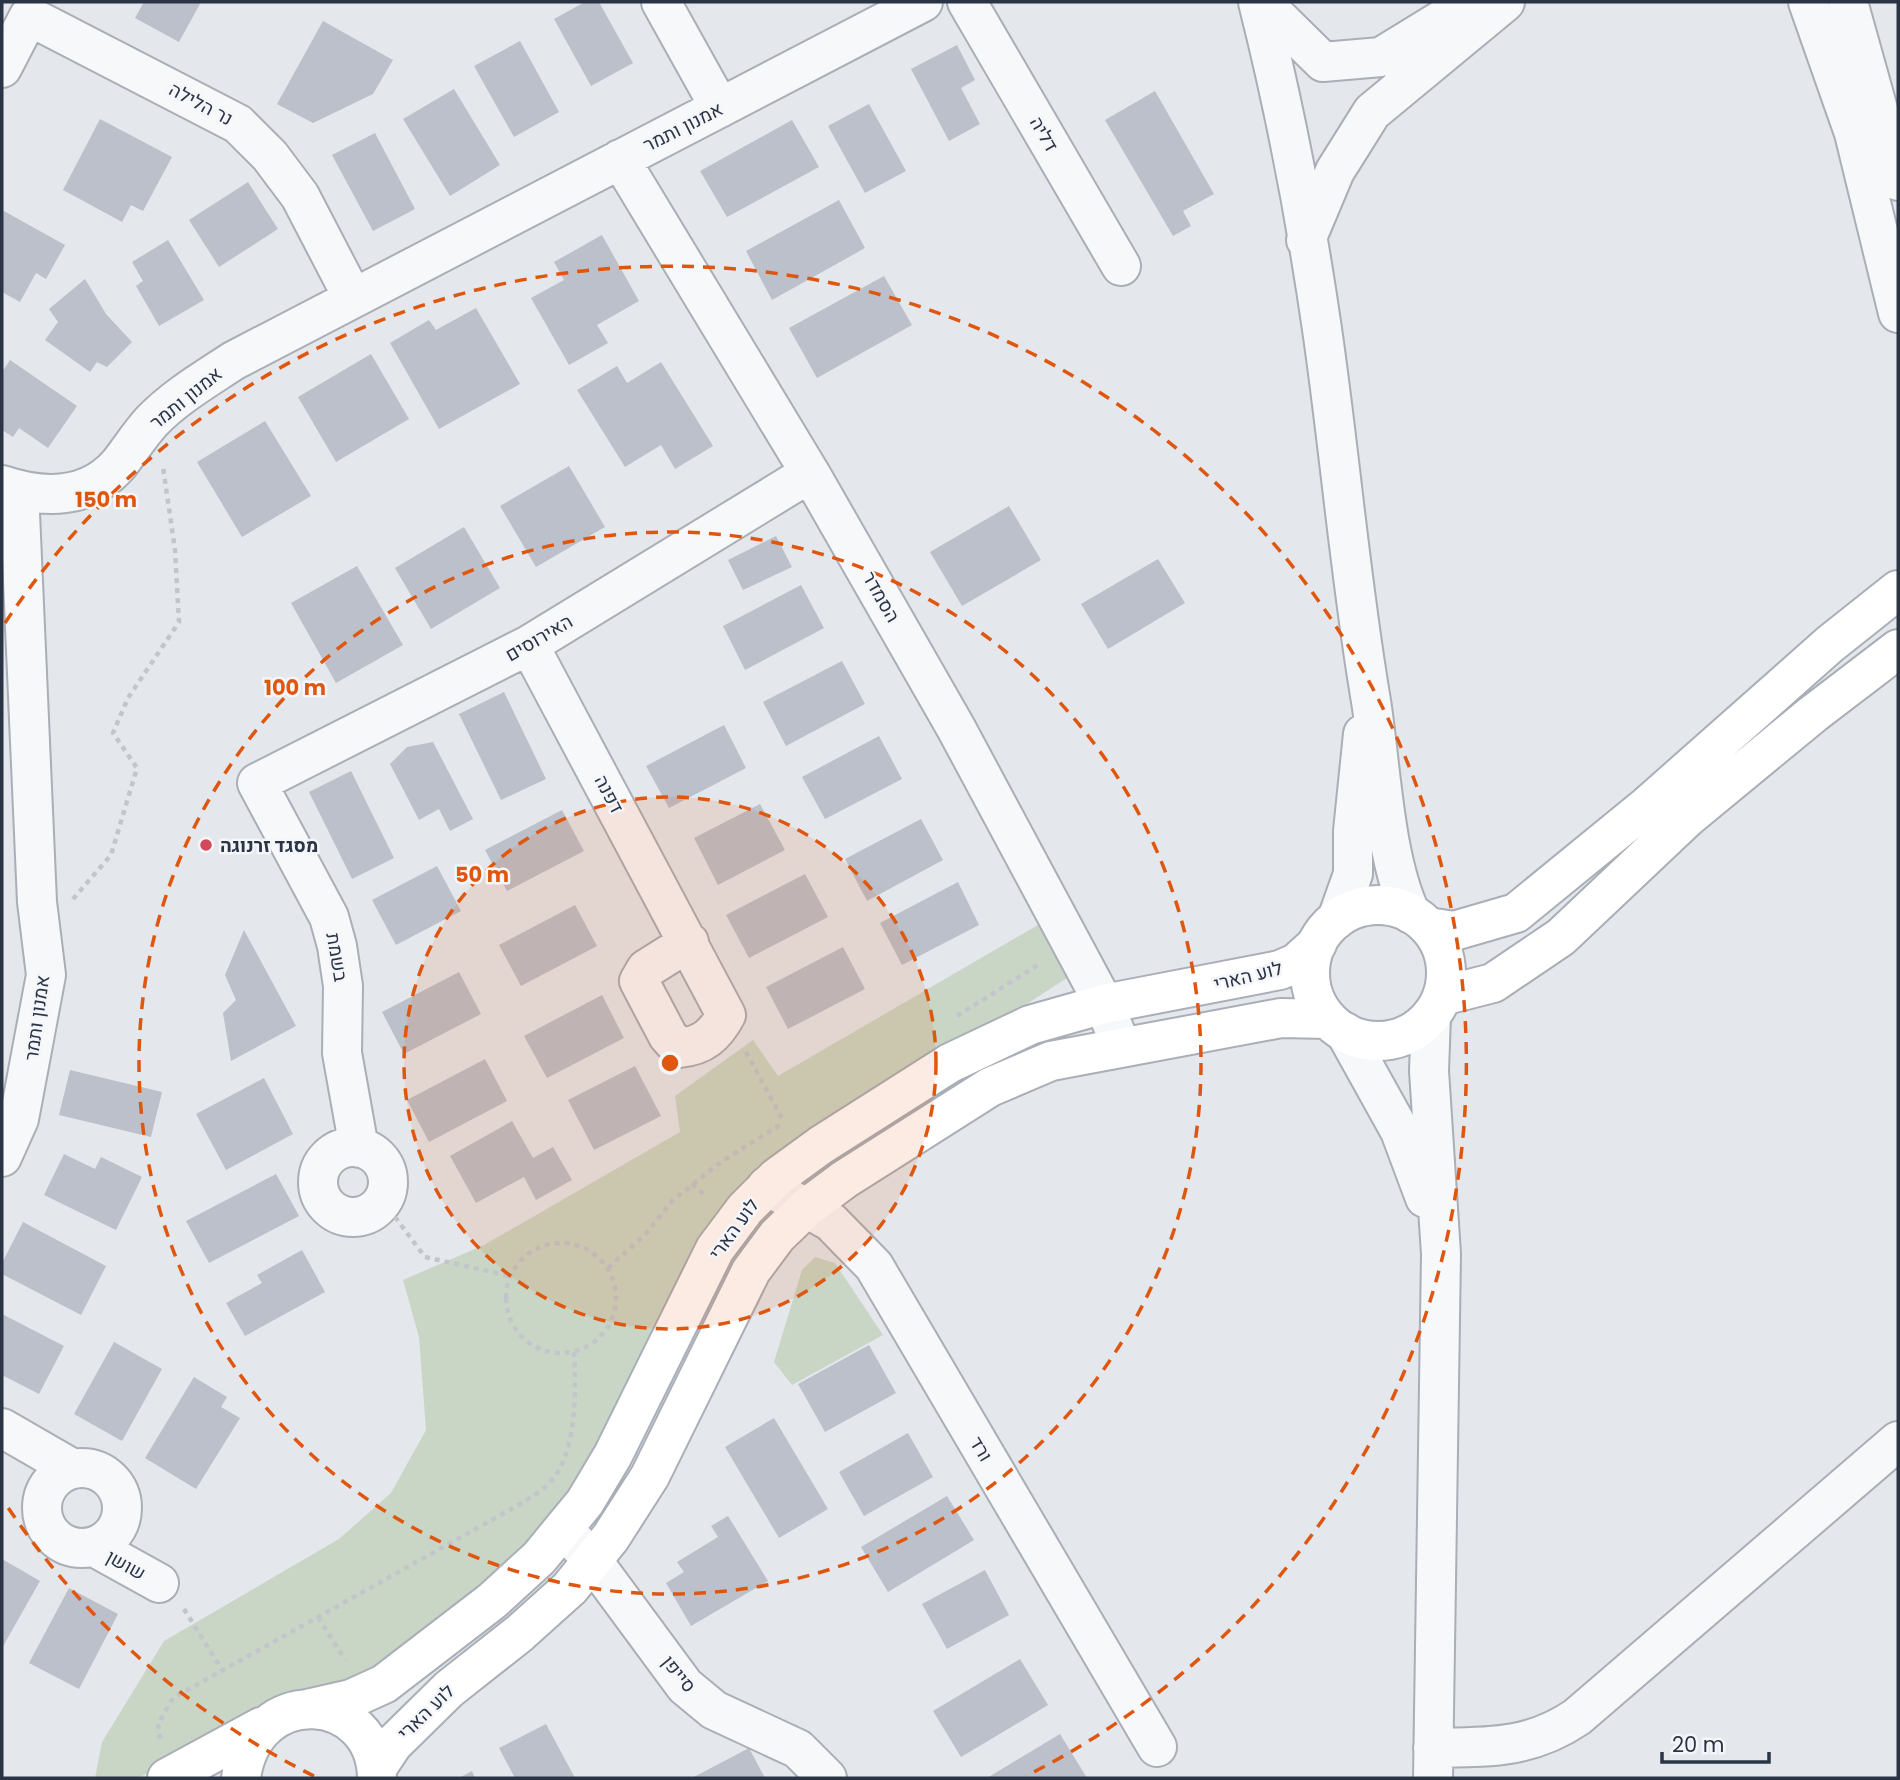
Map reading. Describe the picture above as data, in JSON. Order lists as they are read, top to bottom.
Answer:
{
  "streets": {
    "street": [
      "נר הלילה",
      "אמנון ותמר",
      "דליה",
      "הסמדר",
      "האירוסים",
      "דפנה",
      "בשמת",
      "לוע הארי",
      "ורד",
      "שושן",
      "סייפן"
    ]
  },
  "crossings": [
    ["נר הלילה", "אמנון ותמר"],
    ["אמנון ותמר", "הסמדר"],
    ["הסמדר", "האירוסים"],
    ["הסמדר", "לוע הארי"],
    ["האירוסים", "דפנה"],
    ["האירוסים", "בשמת"],
    ["לוע הארי", "ורד"],
    ["לוע הארי", "סייפן"]
  ],
  "places": ["מסגד זרנוגה"],
  "scale_bar": "20 m",
  "rings": ["150 m", "100 m", "50 m"]
}
